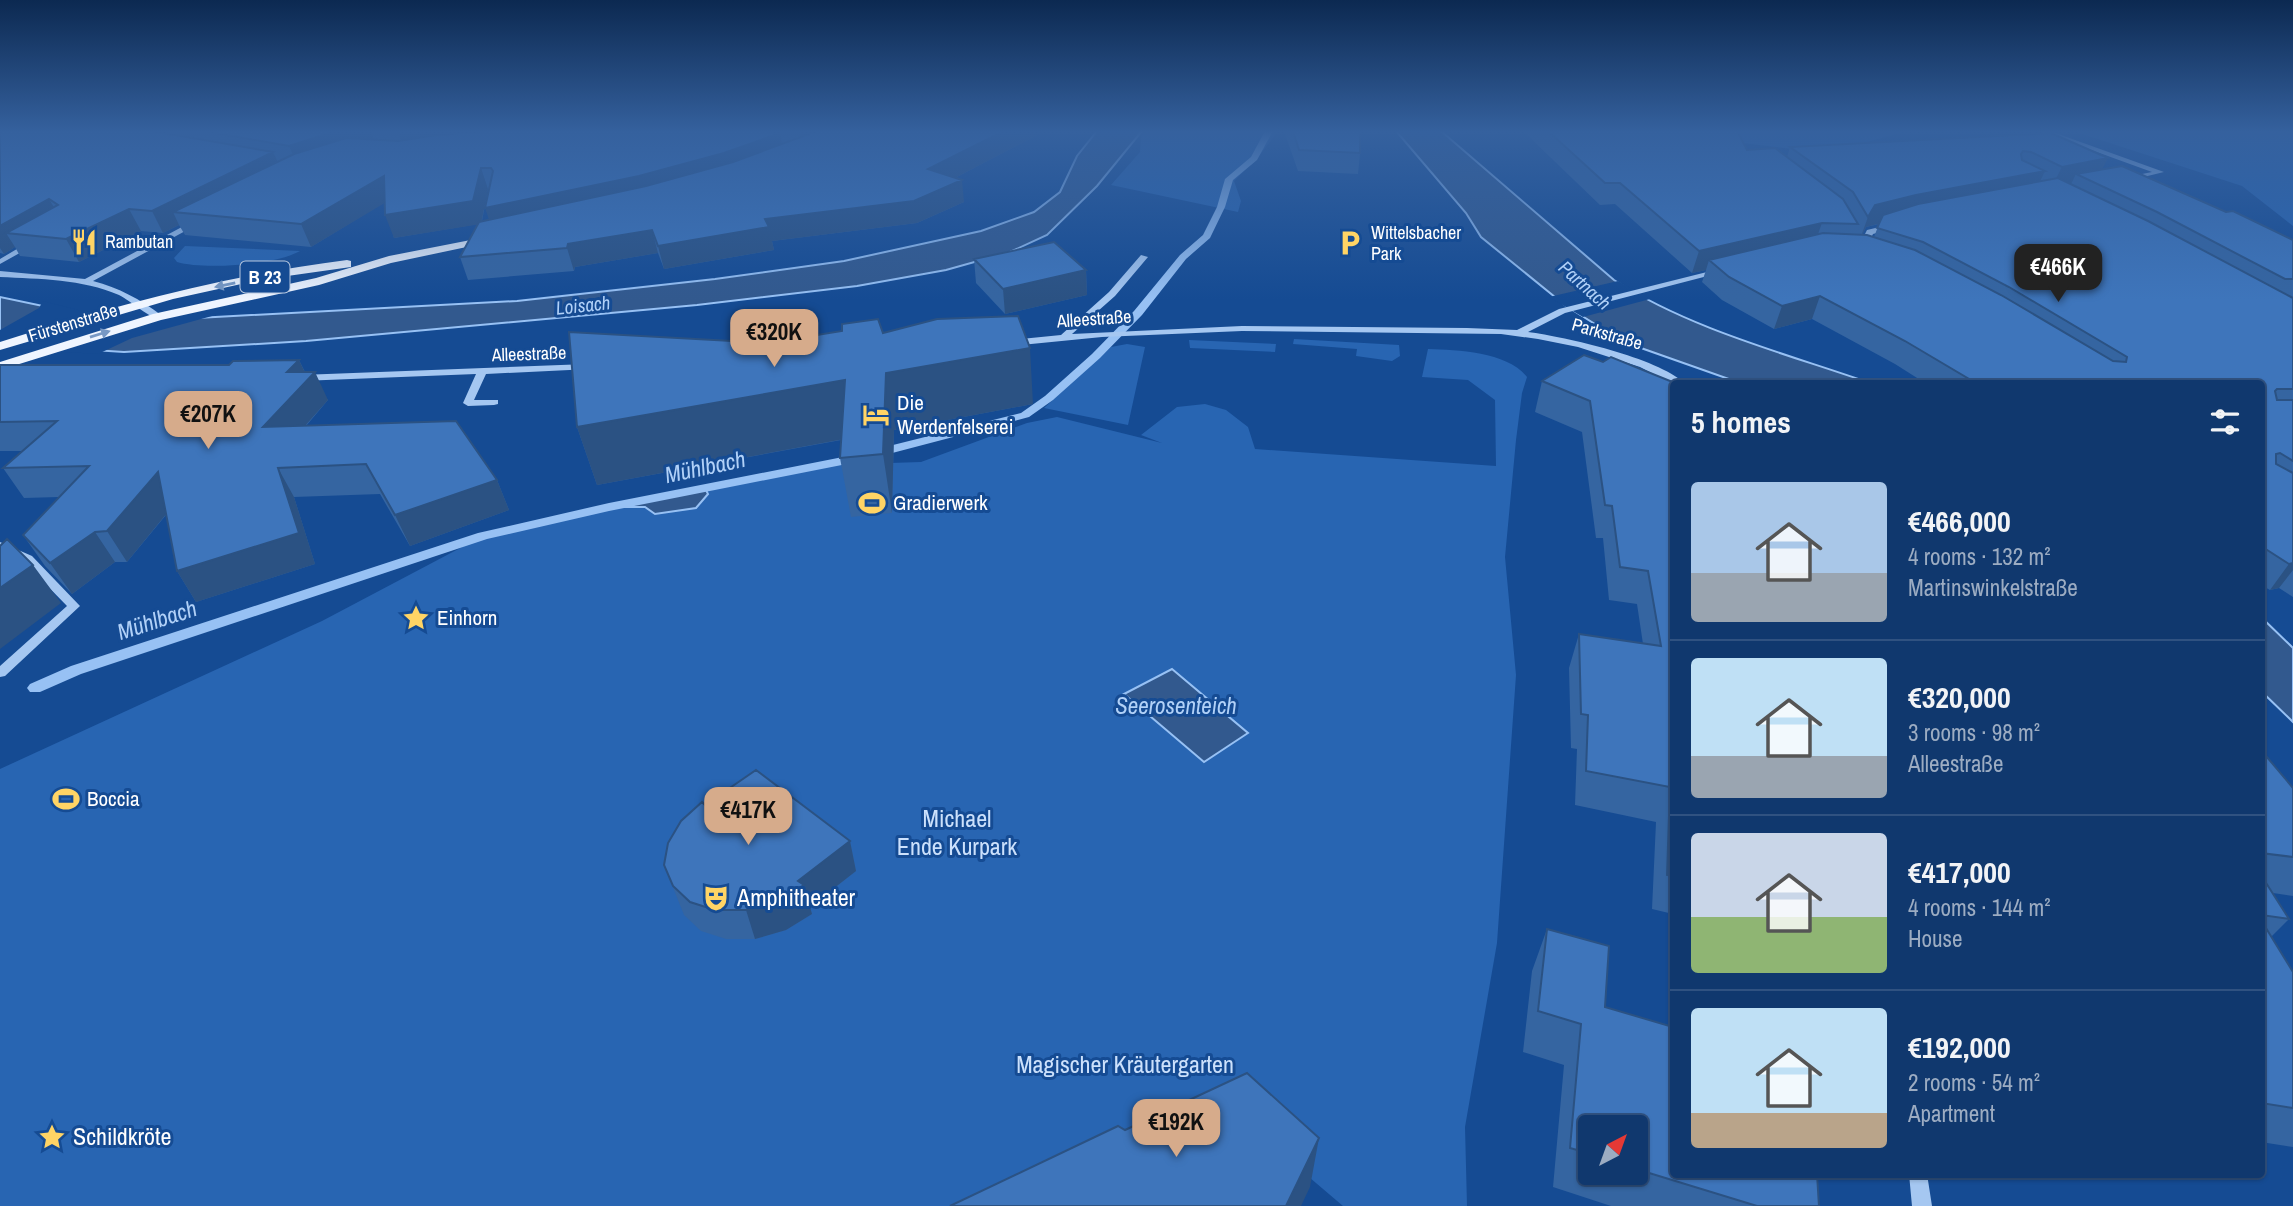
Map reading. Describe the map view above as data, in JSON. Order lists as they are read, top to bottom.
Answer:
{
  "streets": {
    "main road": ["B 23", "Fürstenstraße"],
    "street": ["Alleestraße", "Parkstraße"]
  },
  "crossings": [
    ["B 23", "Fürstenstraße"],
    ["Alleestraße", "Parkstraße"]
  ],
  "water": [
    "Partnach",
    "Loisach",
    "Mühlbach",
    "Seerosenteich"
  ],
  "parks": ["Michael Ende Kurpark", "Magischer Kräutergarten"],
  "places": {
    "restaurant": ["Rambutan"],
    "parking": ["Wittelsbacher Park"],
    "hotel": ["Die Werdenfelserei"],
    "sports": ["Gradierwerk", "Boccia"],
    "place": ["Einhorn", "Schildkröte"],
    "theatre": ["Amphitheater"]
  },
  "north": "top right",
  "page": {
    "price": [
      "€466K",
      "€320K",
      "€207K",
      "€417K",
      "€192K"
    ],
    "heading": "5 homes",
    "list": [
      {
        "name": "€466,000",
        "note": "4 rooms · 132 m² · Martinswinkelstraße"
      },
      {
        "name": "€320,000",
        "note": "3 rooms · 98 m² · Alleestraße"
      },
      {
        "name": "€417,000",
        "note": "4 rooms · 144 m² · House"
      },
      {
        "name": "€192,000",
        "note": "2 rooms · 54 m² · Apartment"
      }
    ]
  }
}
